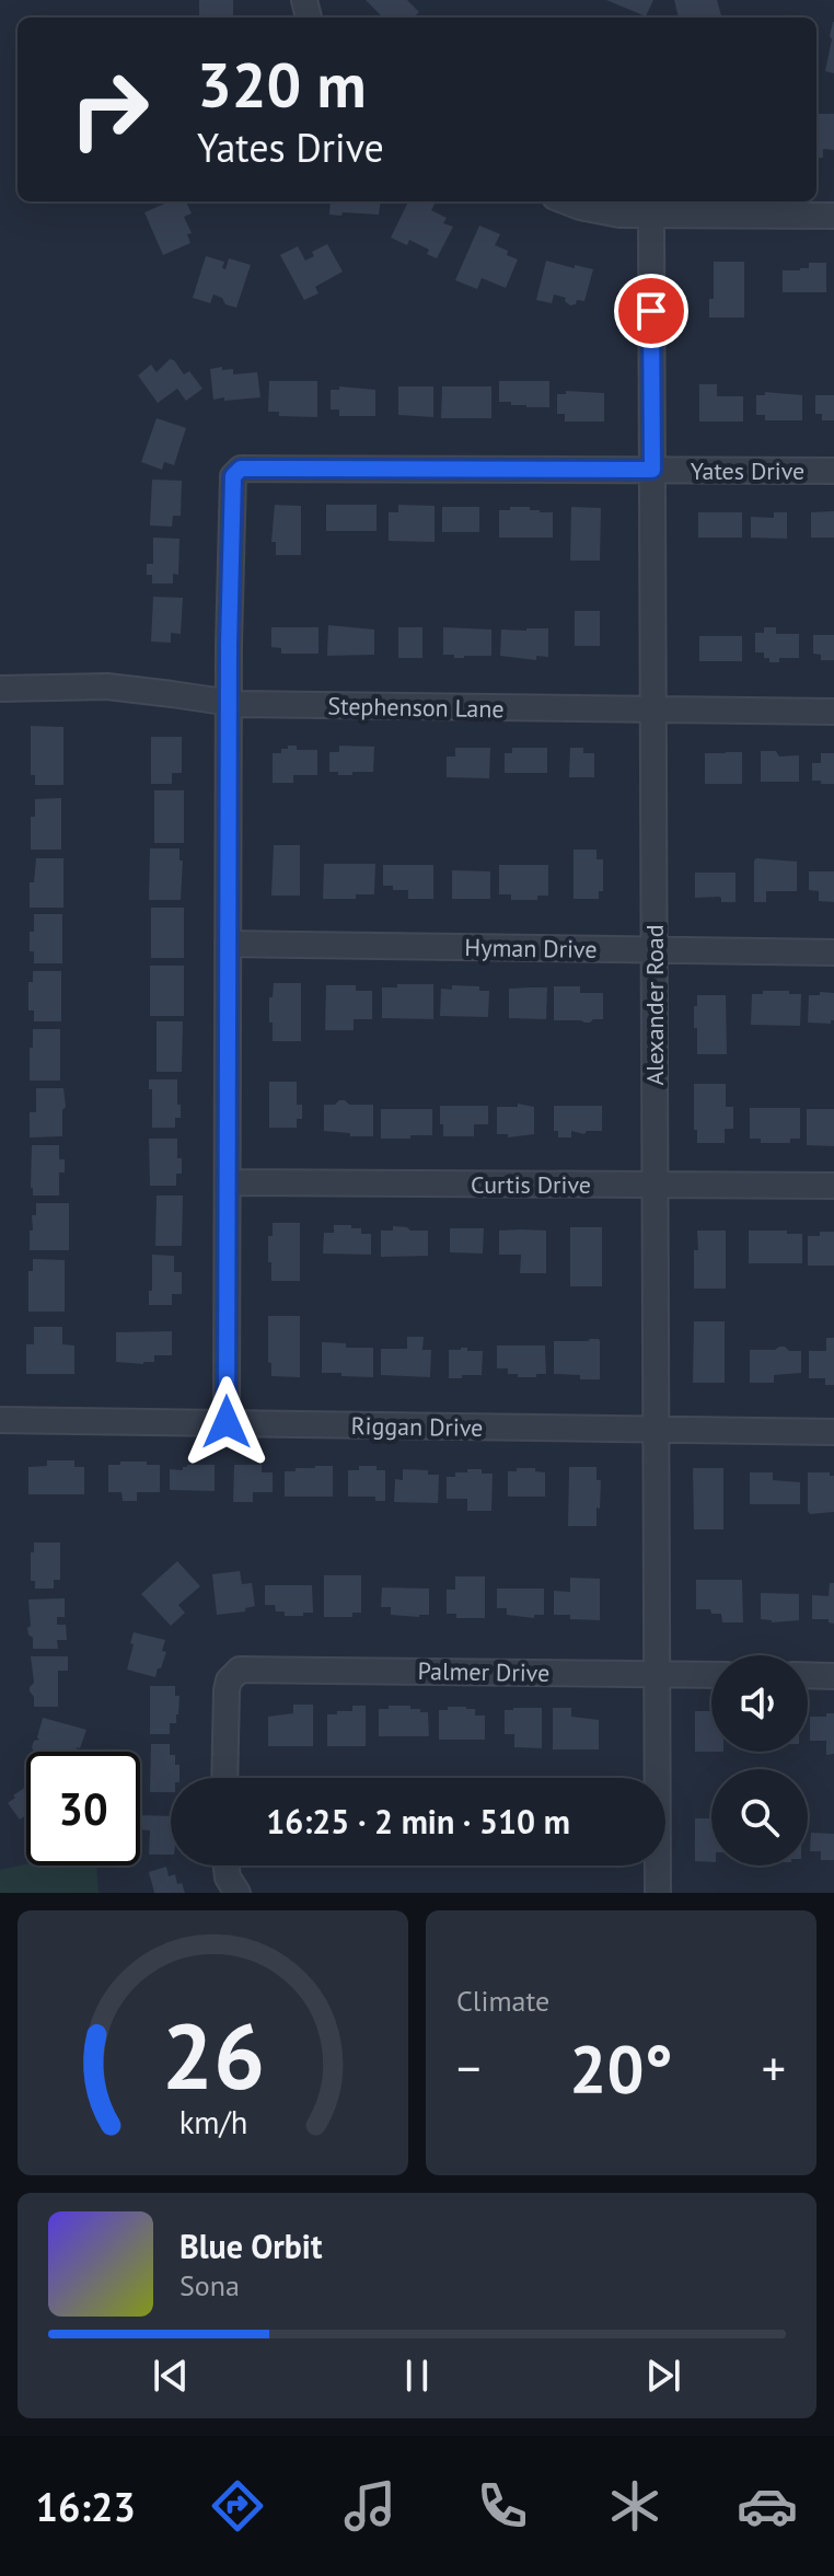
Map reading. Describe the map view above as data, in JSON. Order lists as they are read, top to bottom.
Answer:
{
  "streets": {
    "street": [
      "Yates Drive",
      "Stephenson Lane",
      "Hyman Drive",
      "Alexander Road",
      "Curtis Drive",
      "Riggan Drive",
      "Palmer Drive"
    ]
  },
  "crossings": [
    ["Yates Drive", "Stephenson Lane"],
    ["Yates Drive", "Alexander Road"],
    ["Stephenson Lane", "Alexander Road"],
    ["Hyman Drive", "Alexander Road"],
    ["Alexander Road", "Curtis Drive"],
    ["Alexander Road", "Riggan Drive"],
    ["Alexander Road", "Palmer Drive"]
  ],
  "page": {
    "turn": ["320 m", "Yates Drive"],
    "limit": "30",
    "trip": "16:25 · 2 min · 510 m",
    "tile": "Climate",
    "heat": ["−", "20°", "+"],
    "song": ["Blue Orbit", "Sona"],
    "tabs": "16:23",
    "gauge": ["26", "km/h"]
  }
}
